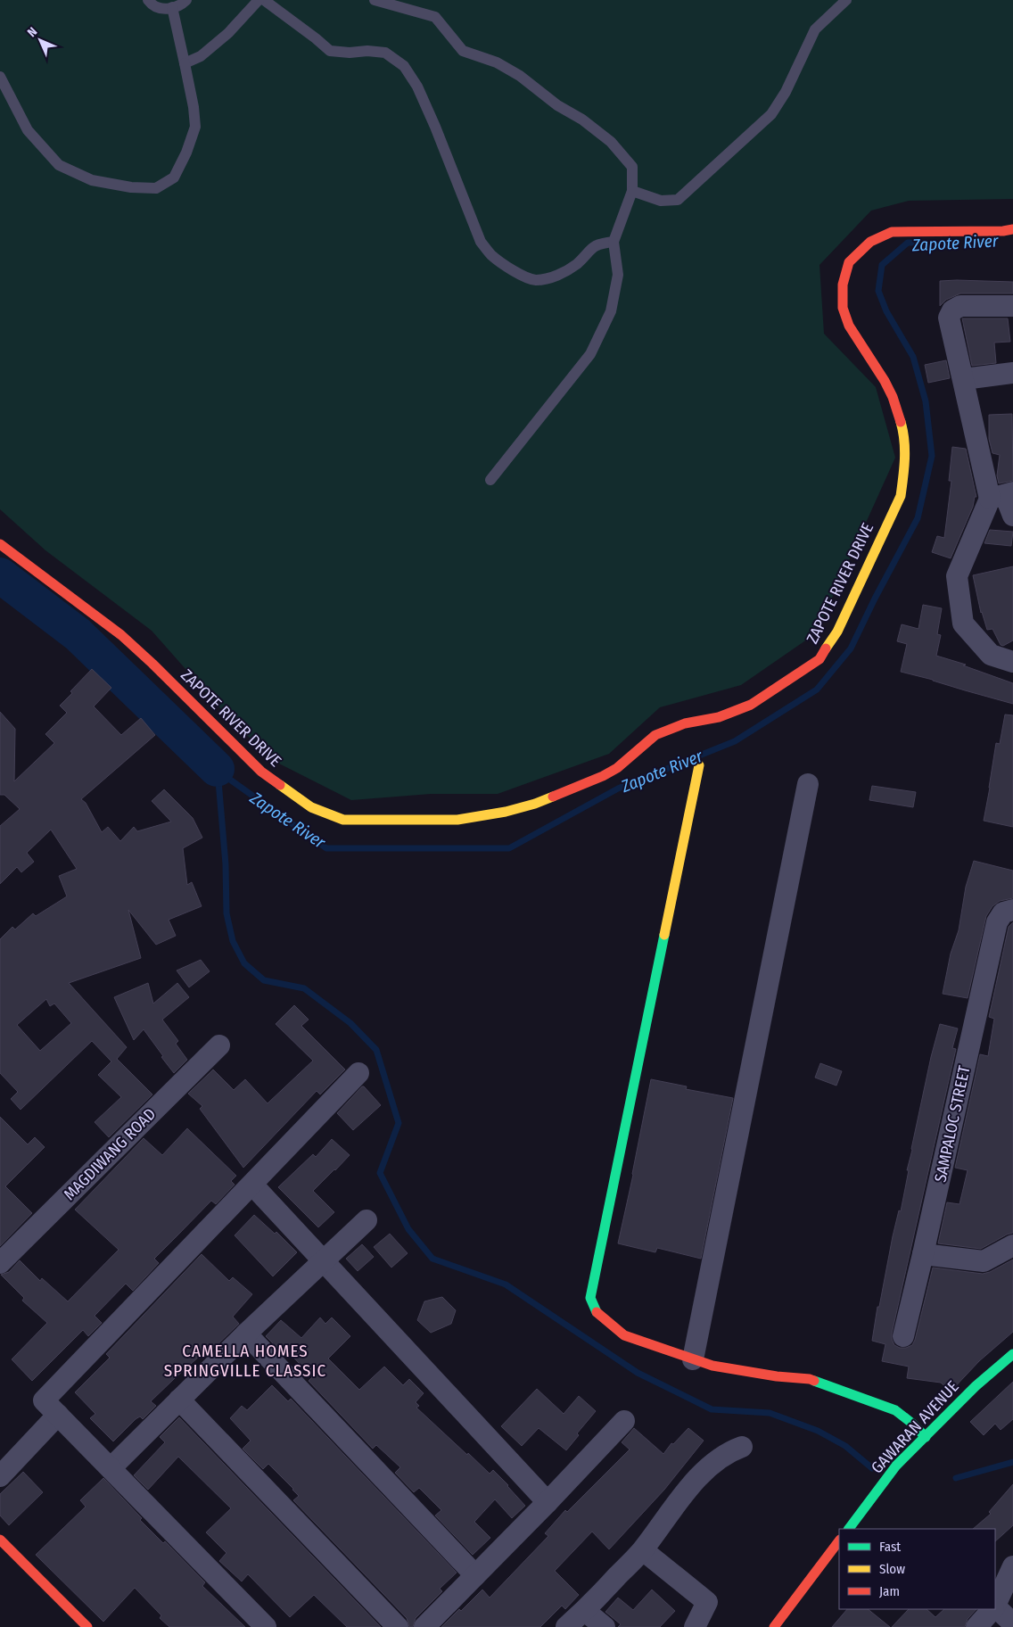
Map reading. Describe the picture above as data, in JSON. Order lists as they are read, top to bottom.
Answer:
{
  "streets": {
    "street": [
      "ZAPOTE RIVER DRIVE",
      "SAMPALOC STREET",
      "MAGDIWANG ROAD",
      "GAWARAN AVENUE"
    ]
  },
  "districts": ["CAMELLA HOMES SPRINGVILLE CLASSIC"],
  "water": ["Zapote River"],
  "legend": ["Fast", "Slow", "Jam"],
  "north": "top left"
}
